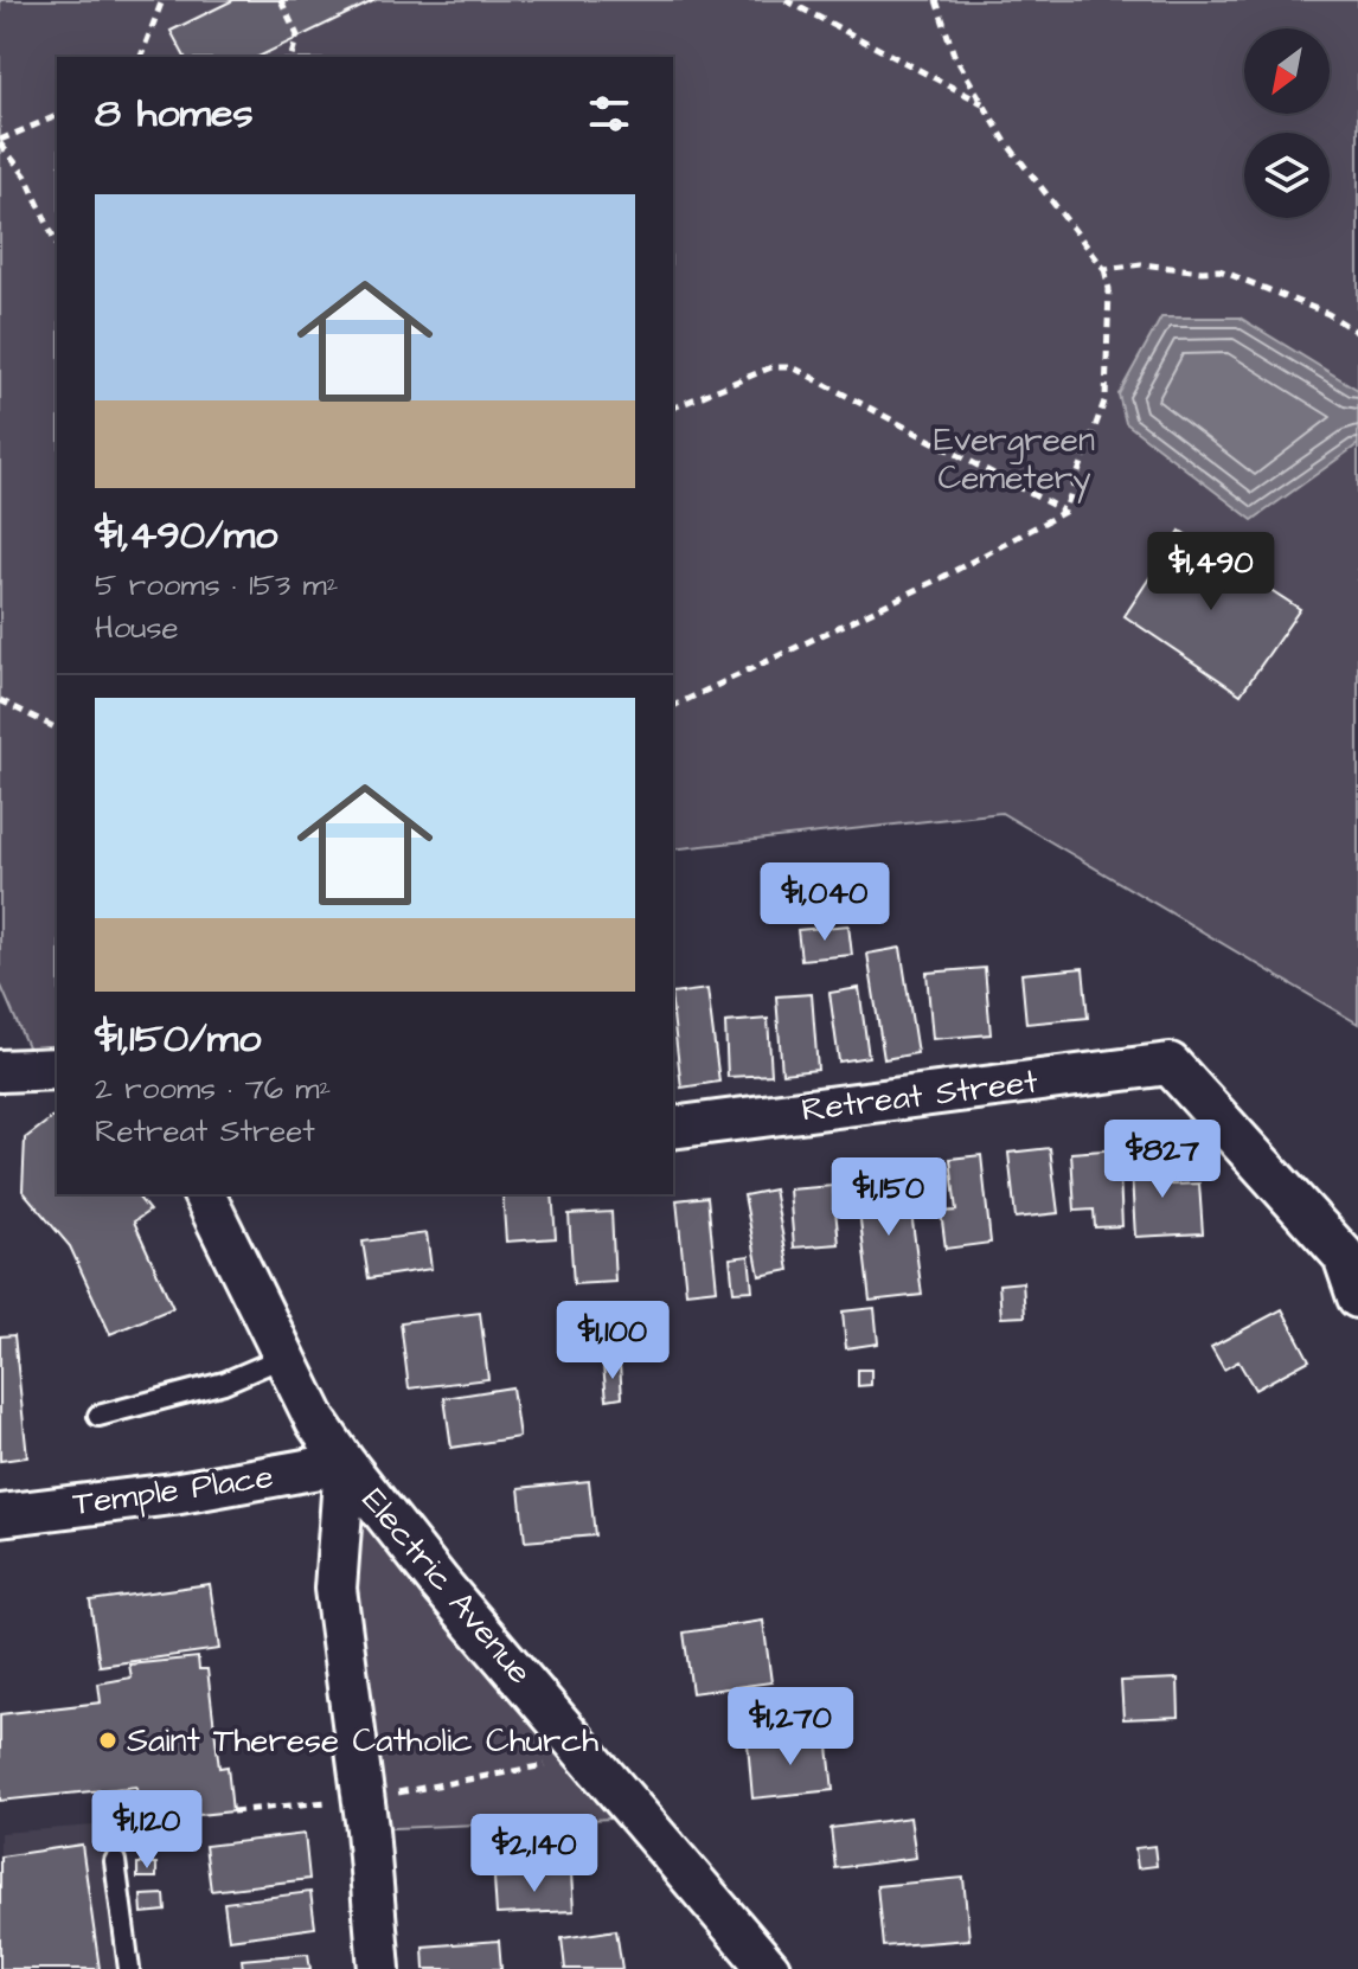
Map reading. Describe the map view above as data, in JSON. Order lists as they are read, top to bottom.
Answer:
{
  "streets": {
    "street": ["Retreat Street", "Temple Place", "Electric Avenue"]
  },
  "crossings": [
    ["Temple Place", "Electric Avenue"]
  ],
  "parks": ["Evergreen Cemetery"],
  "places": ["Saint Therese Catholic Church"],
  "north": "bottom left",
  "page": {
    "heading": "8 homes",
    "list": [
      {
        "name": "$1,490/mo",
        "note": "5 rooms · 153 m² · House"
      },
      {
        "name": "$1,150/mo",
        "note": "2 rooms · 76 m² · Retreat Street"
      }
    ],
    "price": [
      "$1,490",
      "$1,040",
      "$827",
      "$1,150",
      "$1,100",
      "$1,270",
      "$1,120",
      "$2,140"
    ]
  }
}
